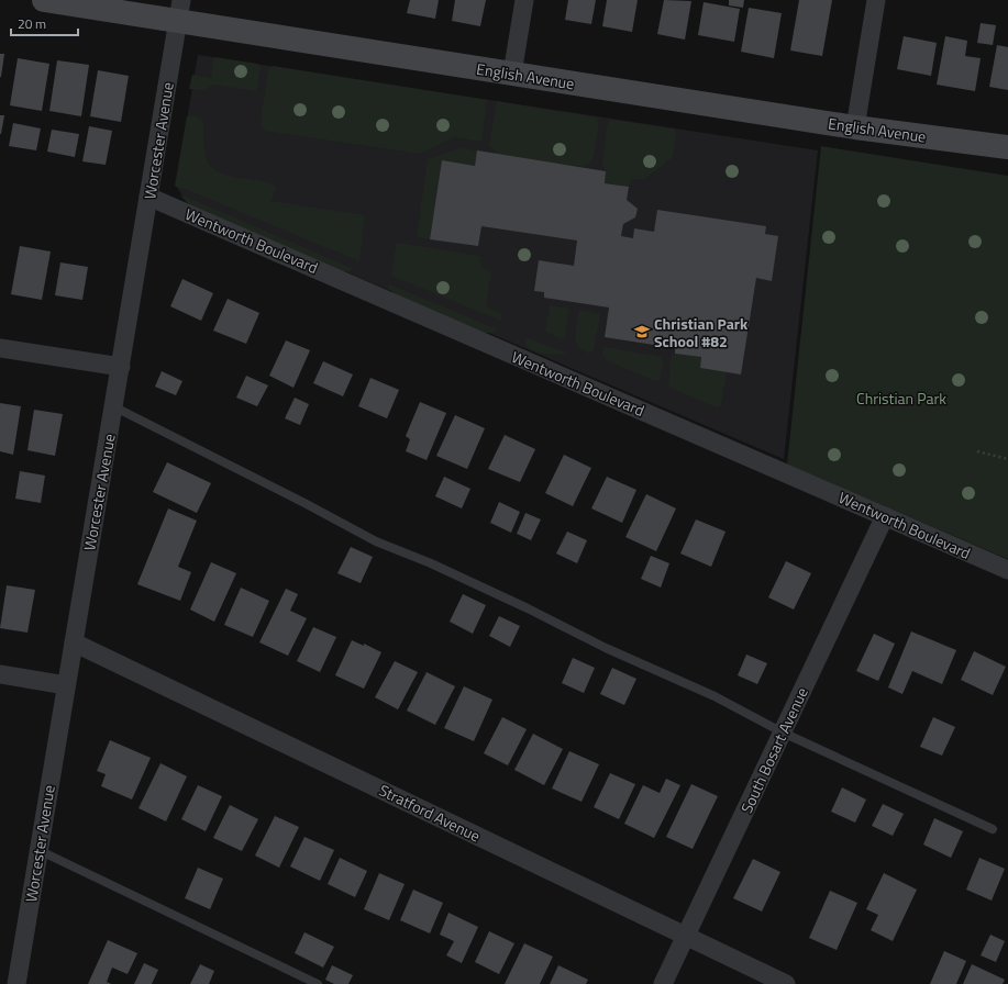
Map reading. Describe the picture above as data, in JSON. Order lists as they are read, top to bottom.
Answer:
{
  "streets": {
    "main road": ["English Avenue"],
    "street": [
      "Worcester Avenue",
      "Wentworth Boulevard",
      "South Bosart Avenue",
      "Stratford Avenue"
    ]
  },
  "crossings": [
    ["English Avenue", "Worcester Avenue"],
    ["Worcester Avenue", "Wentworth Boulevard"],
    ["Worcester Avenue", "Stratford Avenue"],
    ["Wentworth Boulevard", "South Bosart Avenue"],
    ["South Bosart Avenue", "Stratford Avenue"]
  ],
  "parks": ["Christian Park"],
  "places": {
    "school or university": ["Christian Park School #82"]
  },
  "scale_bar": "20 m"
}
